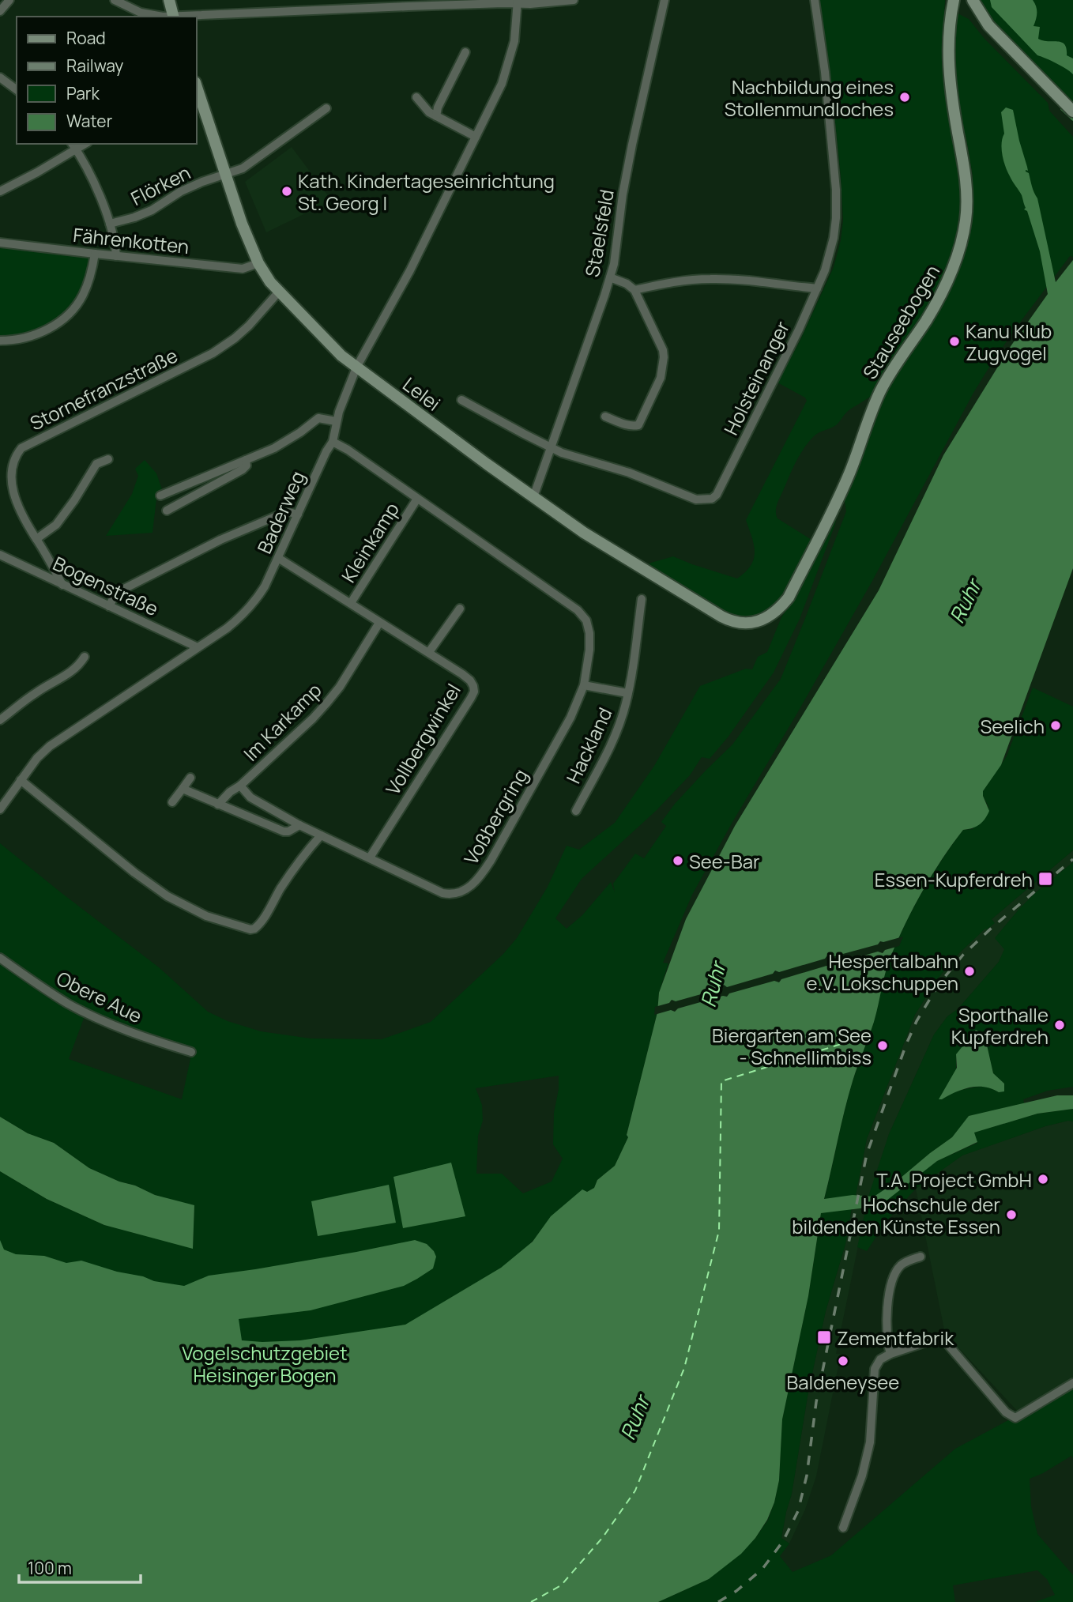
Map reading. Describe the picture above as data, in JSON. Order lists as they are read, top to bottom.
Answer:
{
  "streets": {
    "street": [
      "Flörken",
      "Staelsfeld",
      "Fährenkotten",
      "Stauseebogen",
      "Holsteinanger",
      "Stornefranzstraße",
      "Lelei",
      "Baderweg",
      "Kleinkamp",
      "Bogenstraße",
      "Im Karkamp",
      "Vollbergwinkel",
      "Hackland",
      "Voßbergring",
      "Obere Aue"
    ]
  },
  "crossings": [
    ["Flörken", "Lelei"],
    ["Staelsfeld", "Holsteinanger"],
    ["Staelsfeld", "Lelei"],
    ["Fährenkotten", "Lelei"],
    ["Stauseebogen", "Lelei"],
    ["Stornefranzstraße", "Lelei"],
    ["Stornefranzstraße", "Bogenstraße"],
    ["Lelei", "Baderweg"],
    ["Baderweg", "Bogenstraße"],
    ["Baderweg", "Vollbergwinkel"],
    ["Baderweg", "Voßbergring"],
    ["Kleinkamp", "Vollbergwinkel"],
    ["Kleinkamp", "Voßbergring"],
    ["Im Karkamp", "Vollbergwinkel"],
    ["Im Karkamp", "Voßbergring"],
    ["Vollbergwinkel", "Voßbergring"],
    ["Hackland", "Voßbergring"]
  ],
  "water": ["Ruhr"],
  "parks": ["Vogelschutzgebiet Heisinger Bogen"],
  "places": {
    "other": [
      "Nachbildung eines Stollenmundloches",
      "Kath. Kindertageseinrichtung St. Georg I",
      "Kanu Klub Zugvogel",
      "Seelich",
      "See-Bar",
      "Hespertalbahn e.V. Lokschuppen",
      "Sporthalle Kupferdreh",
      "Biergarten am See - Schnellimbiss",
      "T.A. Project GmbH",
      "Hochschule der bildenden Künste Essen",
      "Baldeneysee"
    ],
    "transit": ["Essen-Kupferdreh", "Zementfabrik"]
  },
  "legend": [
    "Road",
    "Railway",
    "Park",
    "Water"
  ],
  "scale_bar": "100 m"
}
